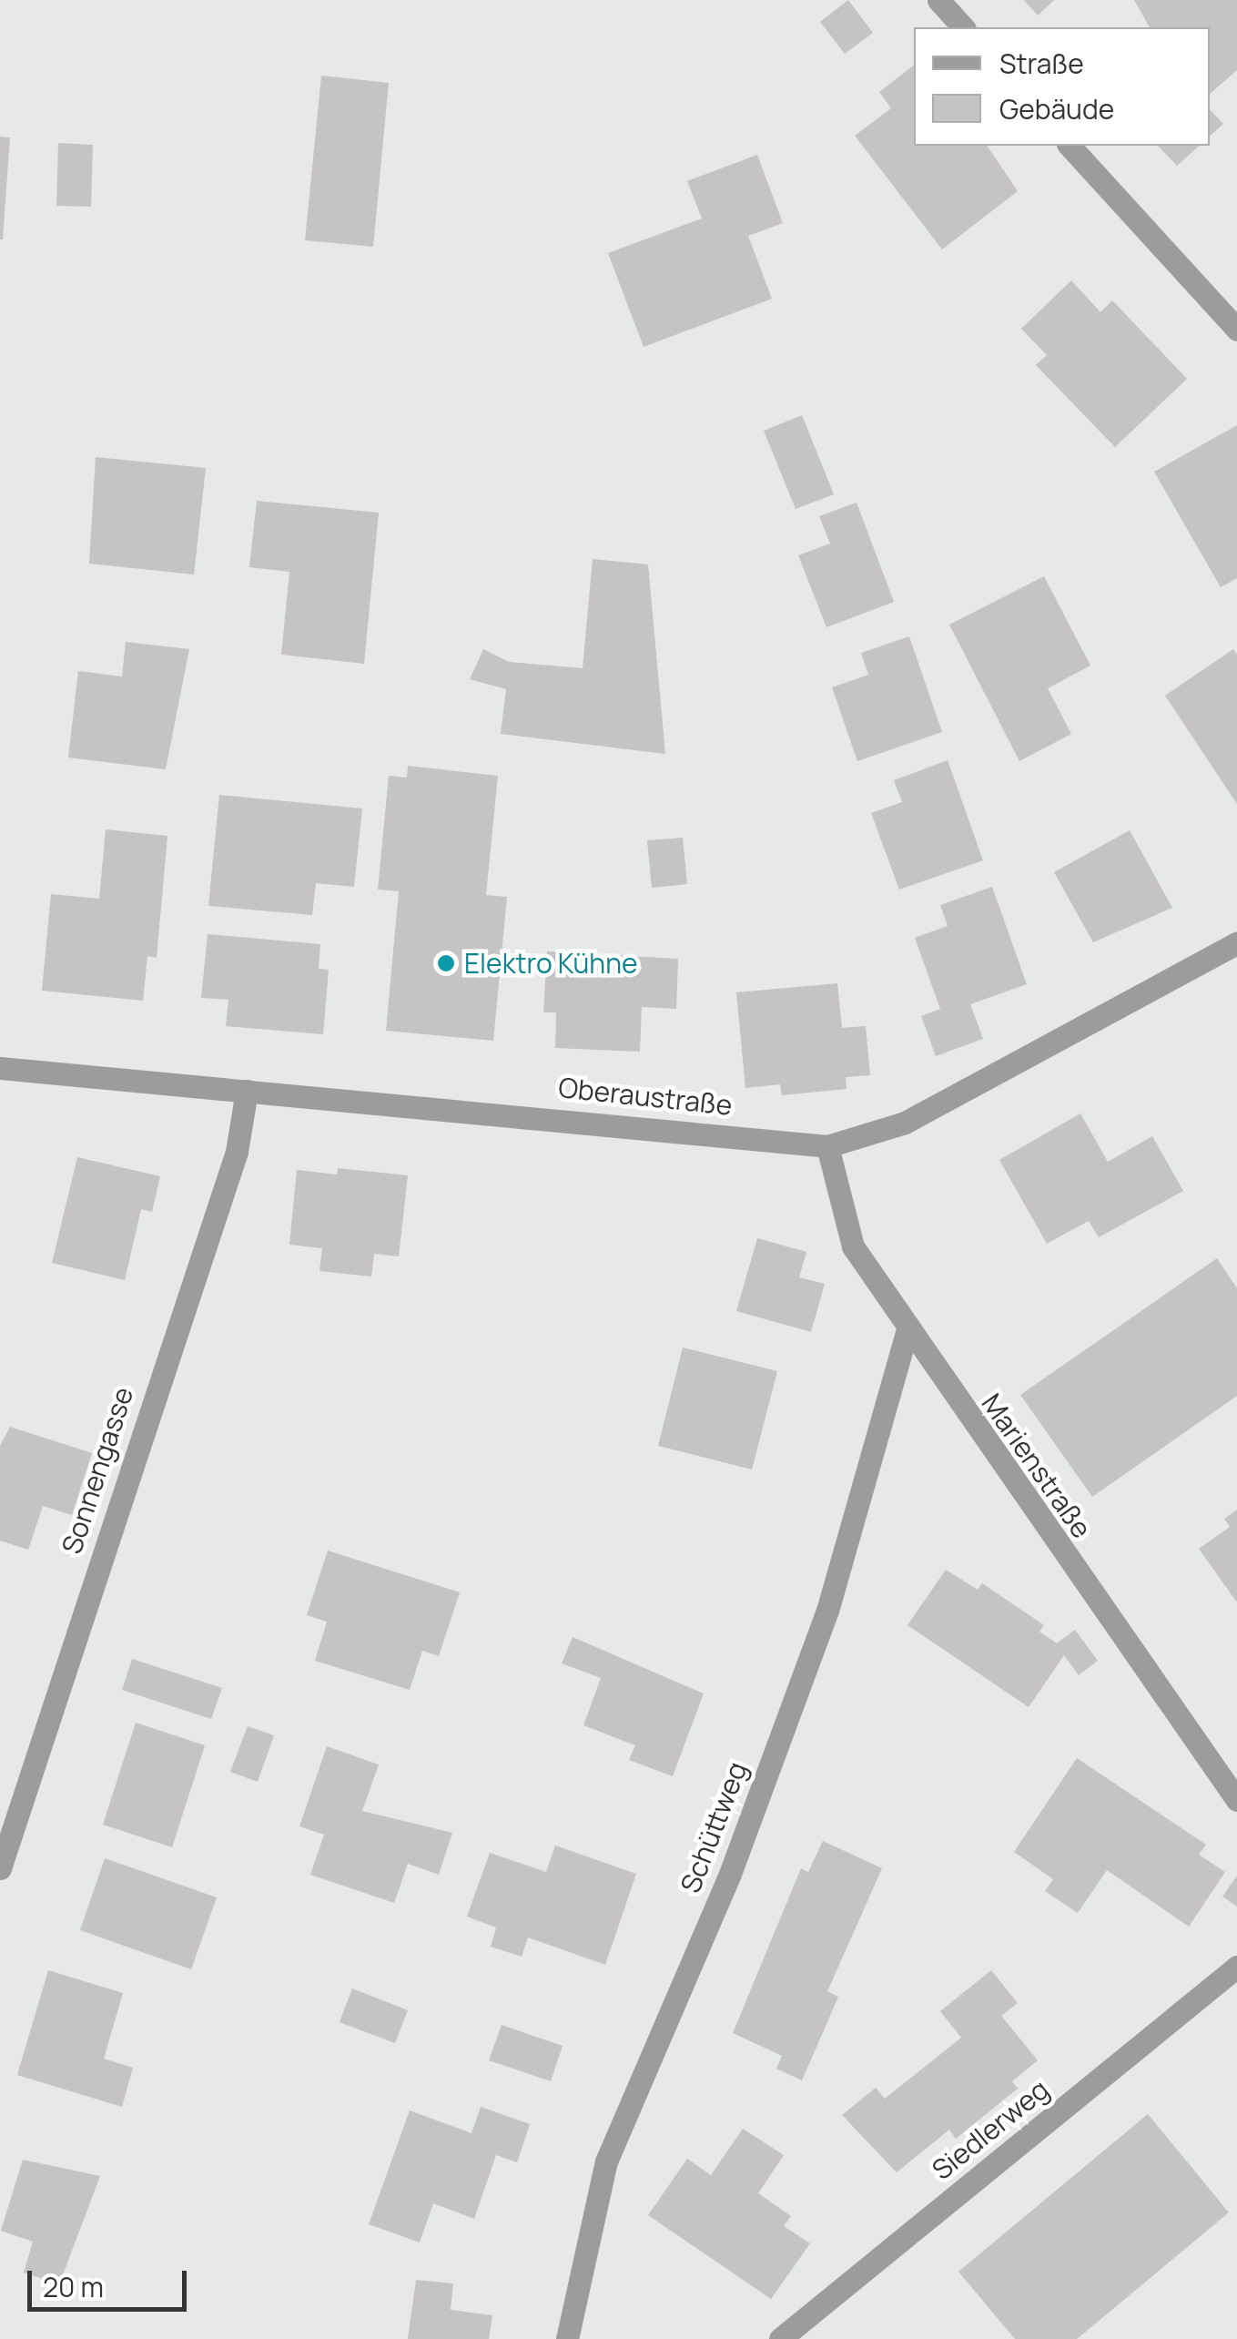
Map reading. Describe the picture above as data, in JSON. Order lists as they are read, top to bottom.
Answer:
{
  "streets": {
    "street": [
      "Oberaustraße",
      "Marienstraße",
      "Sonnengasse",
      "Schüttweg",
      "Siedlerweg"
    ]
  },
  "crossings": [
    ["Oberaustraße", "Marienstraße"],
    ["Oberaustraße", "Sonnengasse"],
    ["Marienstraße", "Schüttweg"]
  ],
  "places": ["Elektro Kühne"],
  "legend": ["Straße", "Gebäude"],
  "scale_bar": "20 m"
}
